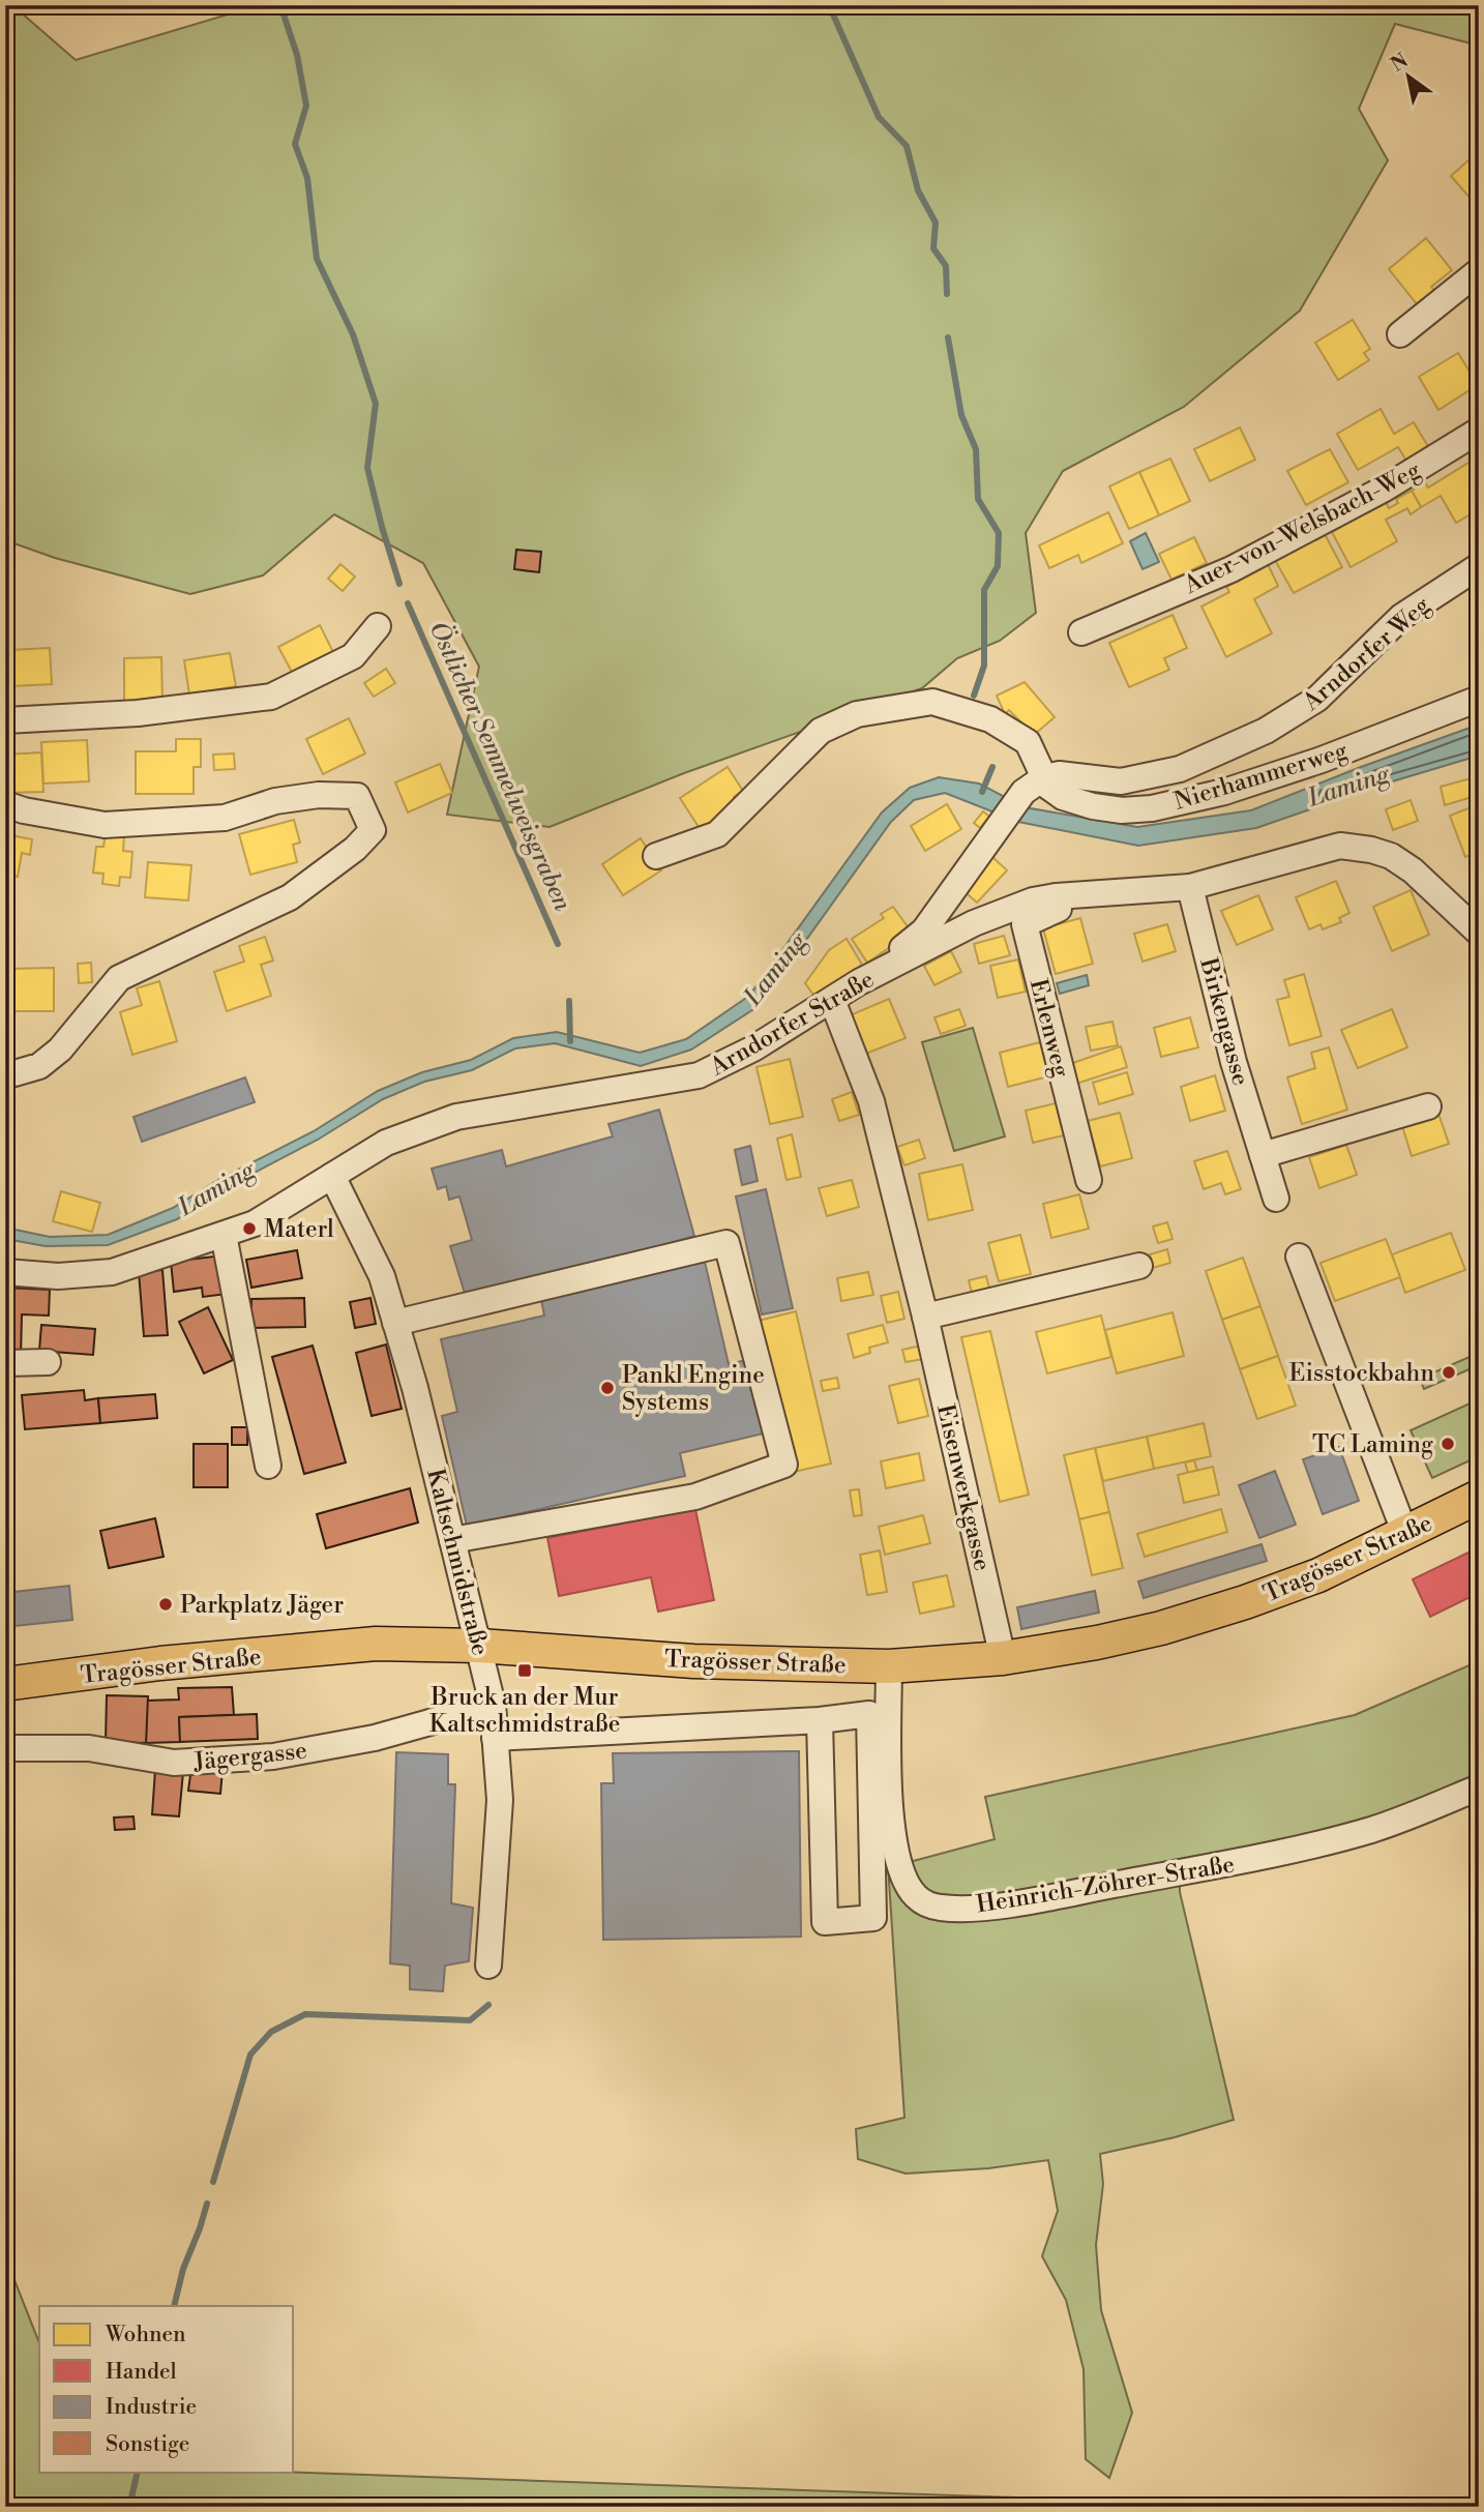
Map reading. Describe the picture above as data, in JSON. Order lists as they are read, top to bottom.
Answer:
{
  "streets": {
    "main road": ["Tragösser Straße"],
    "street": [
      "Auer-von-Welsbach-Weg",
      "Arndorfer Weg",
      "Nierhammerweg",
      "Birkengasse",
      "Arndorfer Straße",
      "Erlenweg",
      "Eisenwerkgasse",
      "Kaltschmidstraße",
      "Jägergasse",
      "Heinrich-Zöhrer-Straße"
    ]
  },
  "crossings": [
    ["Arndorfer Weg", "Nierhammerweg"],
    ["Birkengasse", "Arndorfer Straße"],
    ["Arndorfer Straße", "Erlenweg"],
    ["Arndorfer Straße", "Eisenwerkgasse"],
    ["Arndorfer Straße", "Kaltschmidstraße"],
    ["Eisenwerkgasse", "Tragösser Straße"],
    ["Tragösser Straße", "Kaltschmidstraße"],
    ["Tragösser Straße", "Heinrich-Zöhrer-Straße"],
    ["Kaltschmidstraße", "Jägergasse"]
  ],
  "water": ["Östlicher Semmelweisgraben", "Laming"],
  "places": {
    "other": [
      "Materl",
      "Eisstockbahn",
      "Pankl Engine Systems",
      "TC Laming",
      "Parkplatz Jäger"
    ],
    "transit": ["Bruck an der Mur Kaltschmidstraße"]
  },
  "legend": [
    "Wohnen",
    "Handel",
    "Industrie",
    "Sonstige"
  ],
  "north": "top left"
}
